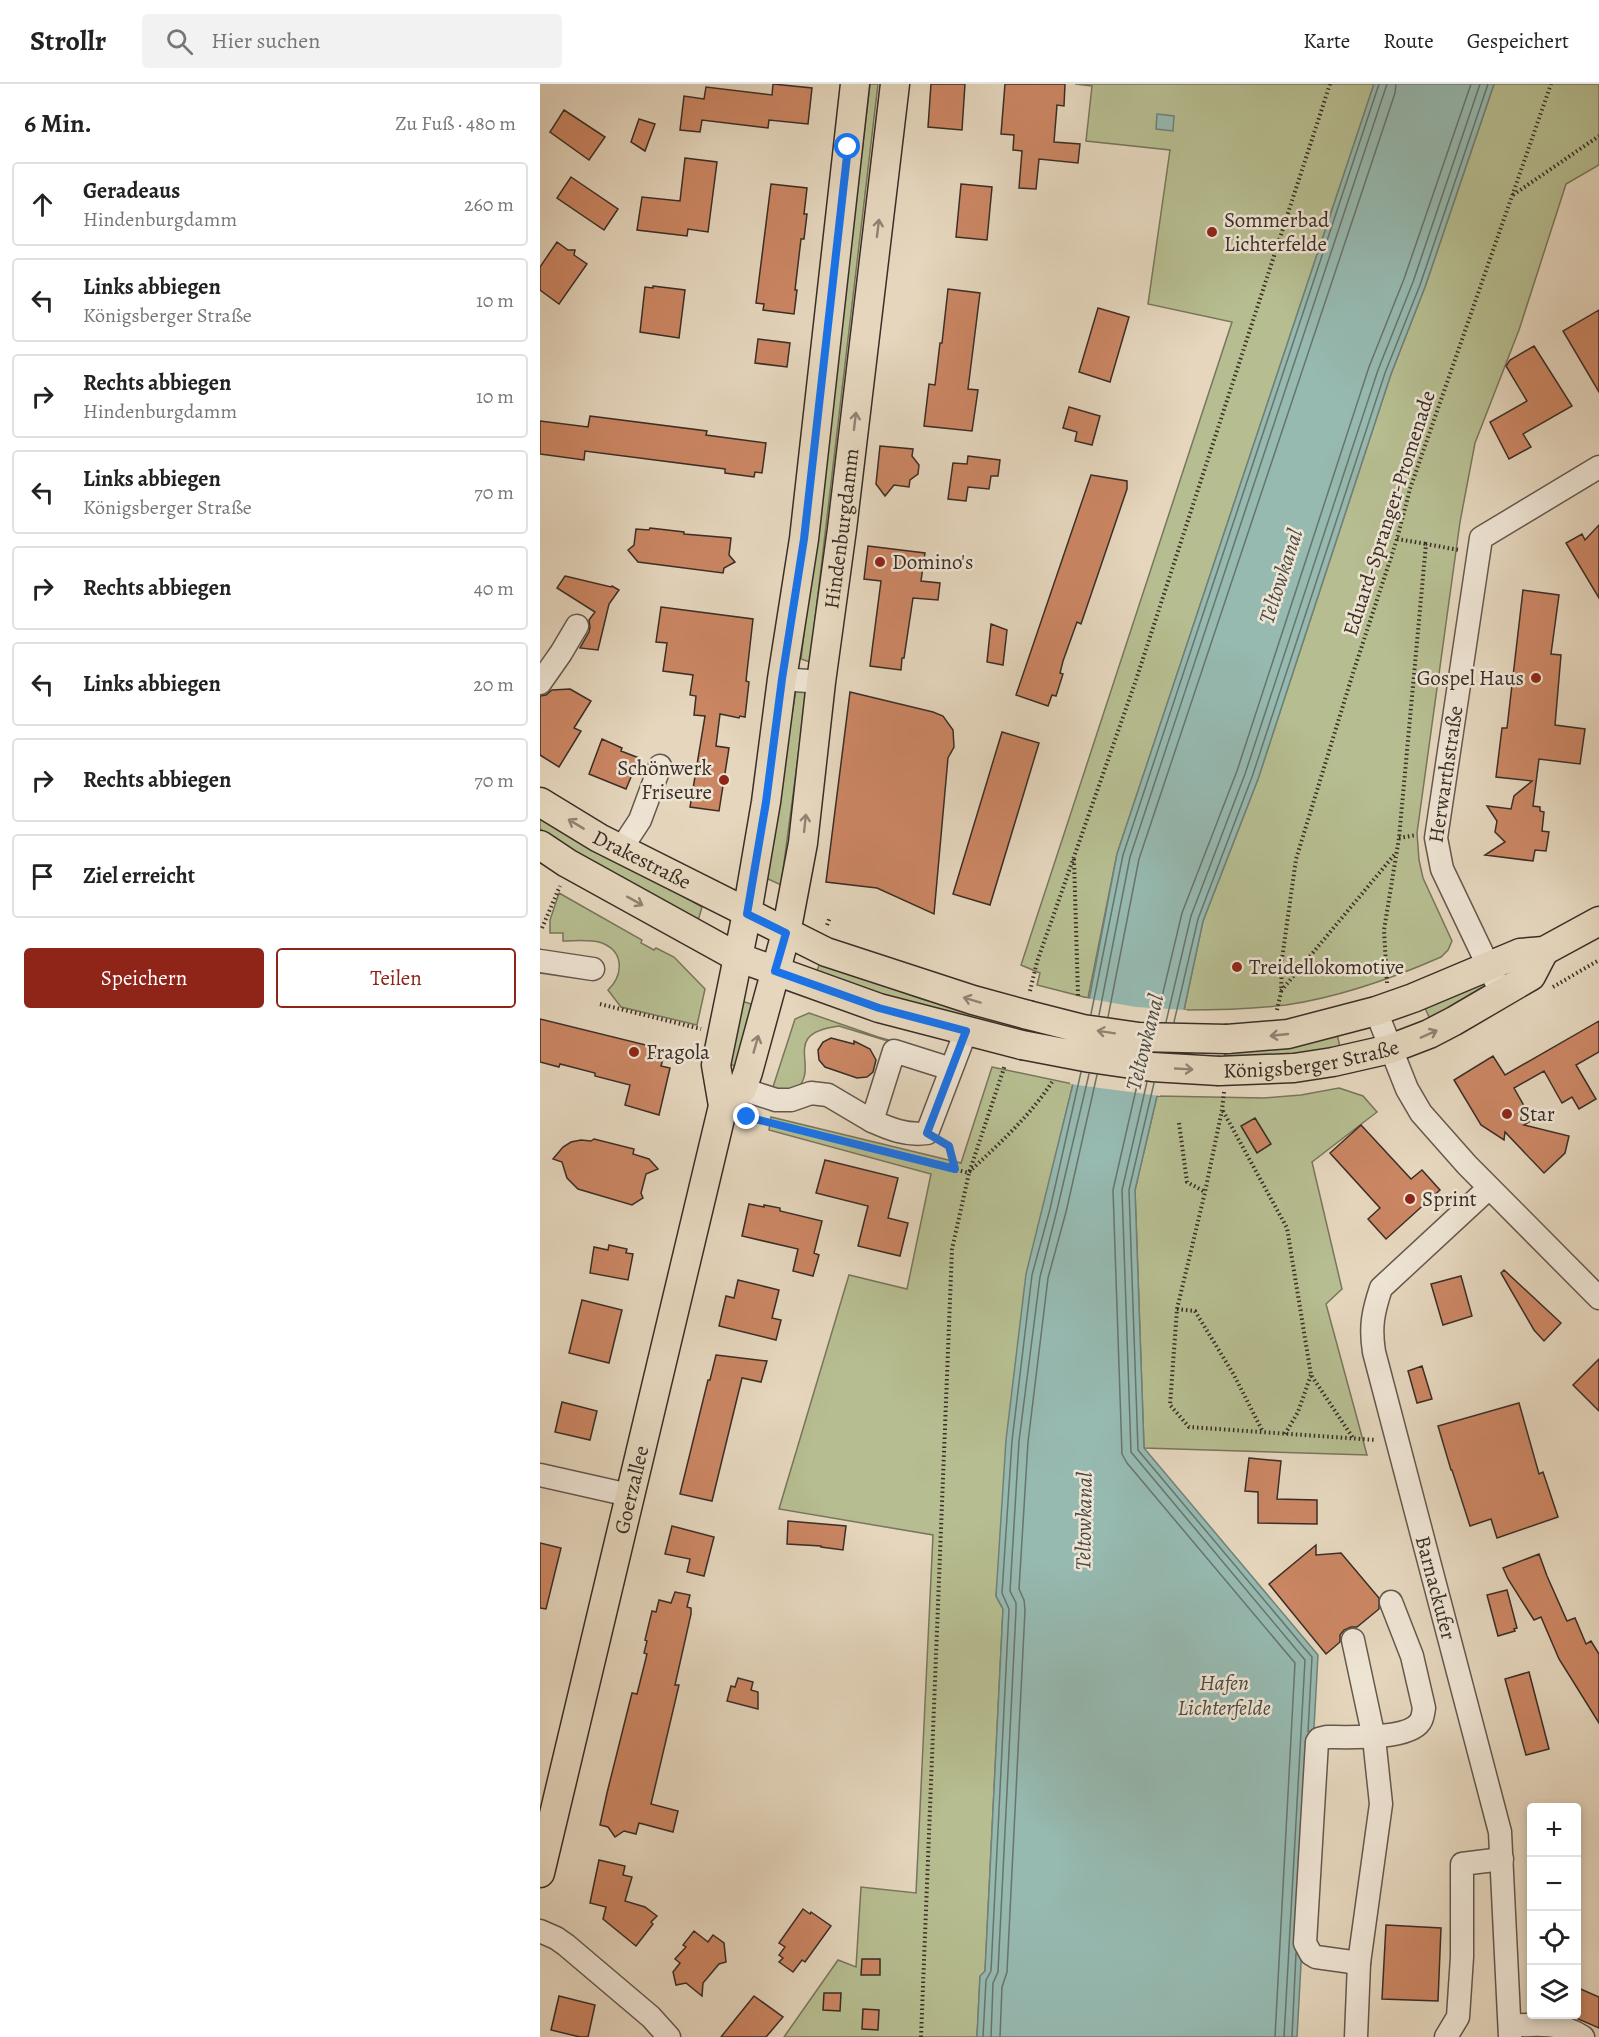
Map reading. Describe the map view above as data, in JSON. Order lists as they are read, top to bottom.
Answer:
{
  "streets": {
    "main road": [
      "Hindenburgdamm",
      "Drakestraße",
      "Königsberger Straße",
      "Goerzallee"
    ],
    "street": ["Herwarthstraße", "Barnackufer"],
    "path": ["Eduard-Spranger-Promenade"]
  },
  "crossings": [
    ["Hindenburgdamm", "Drakestraße"],
    ["Hindenburgdamm", "Königsberger Straße"],
    ["Hindenburgdamm", "Goerzallee"],
    ["Herwarthstraße", "Königsberger Straße"],
    ["Drakestraße", "Königsberger Straße"],
    ["Drakestraße", "Goerzallee"],
    ["Königsberger Straße", "Goerzallee"]
  ],
  "water": ["Teltowkanal", "Hafen Lichterfelde"],
  "places": [
    "Sommerbad Lichterfelde",
    "Domino's",
    "Gospel Haus",
    "Schönwerk Friseure",
    "Treidellokomotive",
    "Fragola",
    "Star",
    "Sprint"
  ],
  "page": {
    "header": "Strollr",
    "search": "Hier suchen",
    "nav": ["Karte", "Route", "Gespeichert"],
    "heading": ["6 Min.", "Zu Fuß · 480 m"],
    "list": [
      ["Geradeaus", "Hindenburgdamm", "260 m"],
      ["Links abbiegen", "Königsberger Straße", "10 m"],
      ["Rechts abbiegen", "Hindenburgdamm", "10 m"],
      ["Links abbiegen", "Königsberger Straße", "70 m"],
      ["Rechts abbiegen", "40 m"],
      ["Links abbiegen", "20 m"],
      ["Rechts abbiegen", "70 m"],
      "Ziel erreicht"
    ],
    "buttons": ["Speichern", "Teilen"],
    "map_buttons": ["+", "−"]
  }
}
